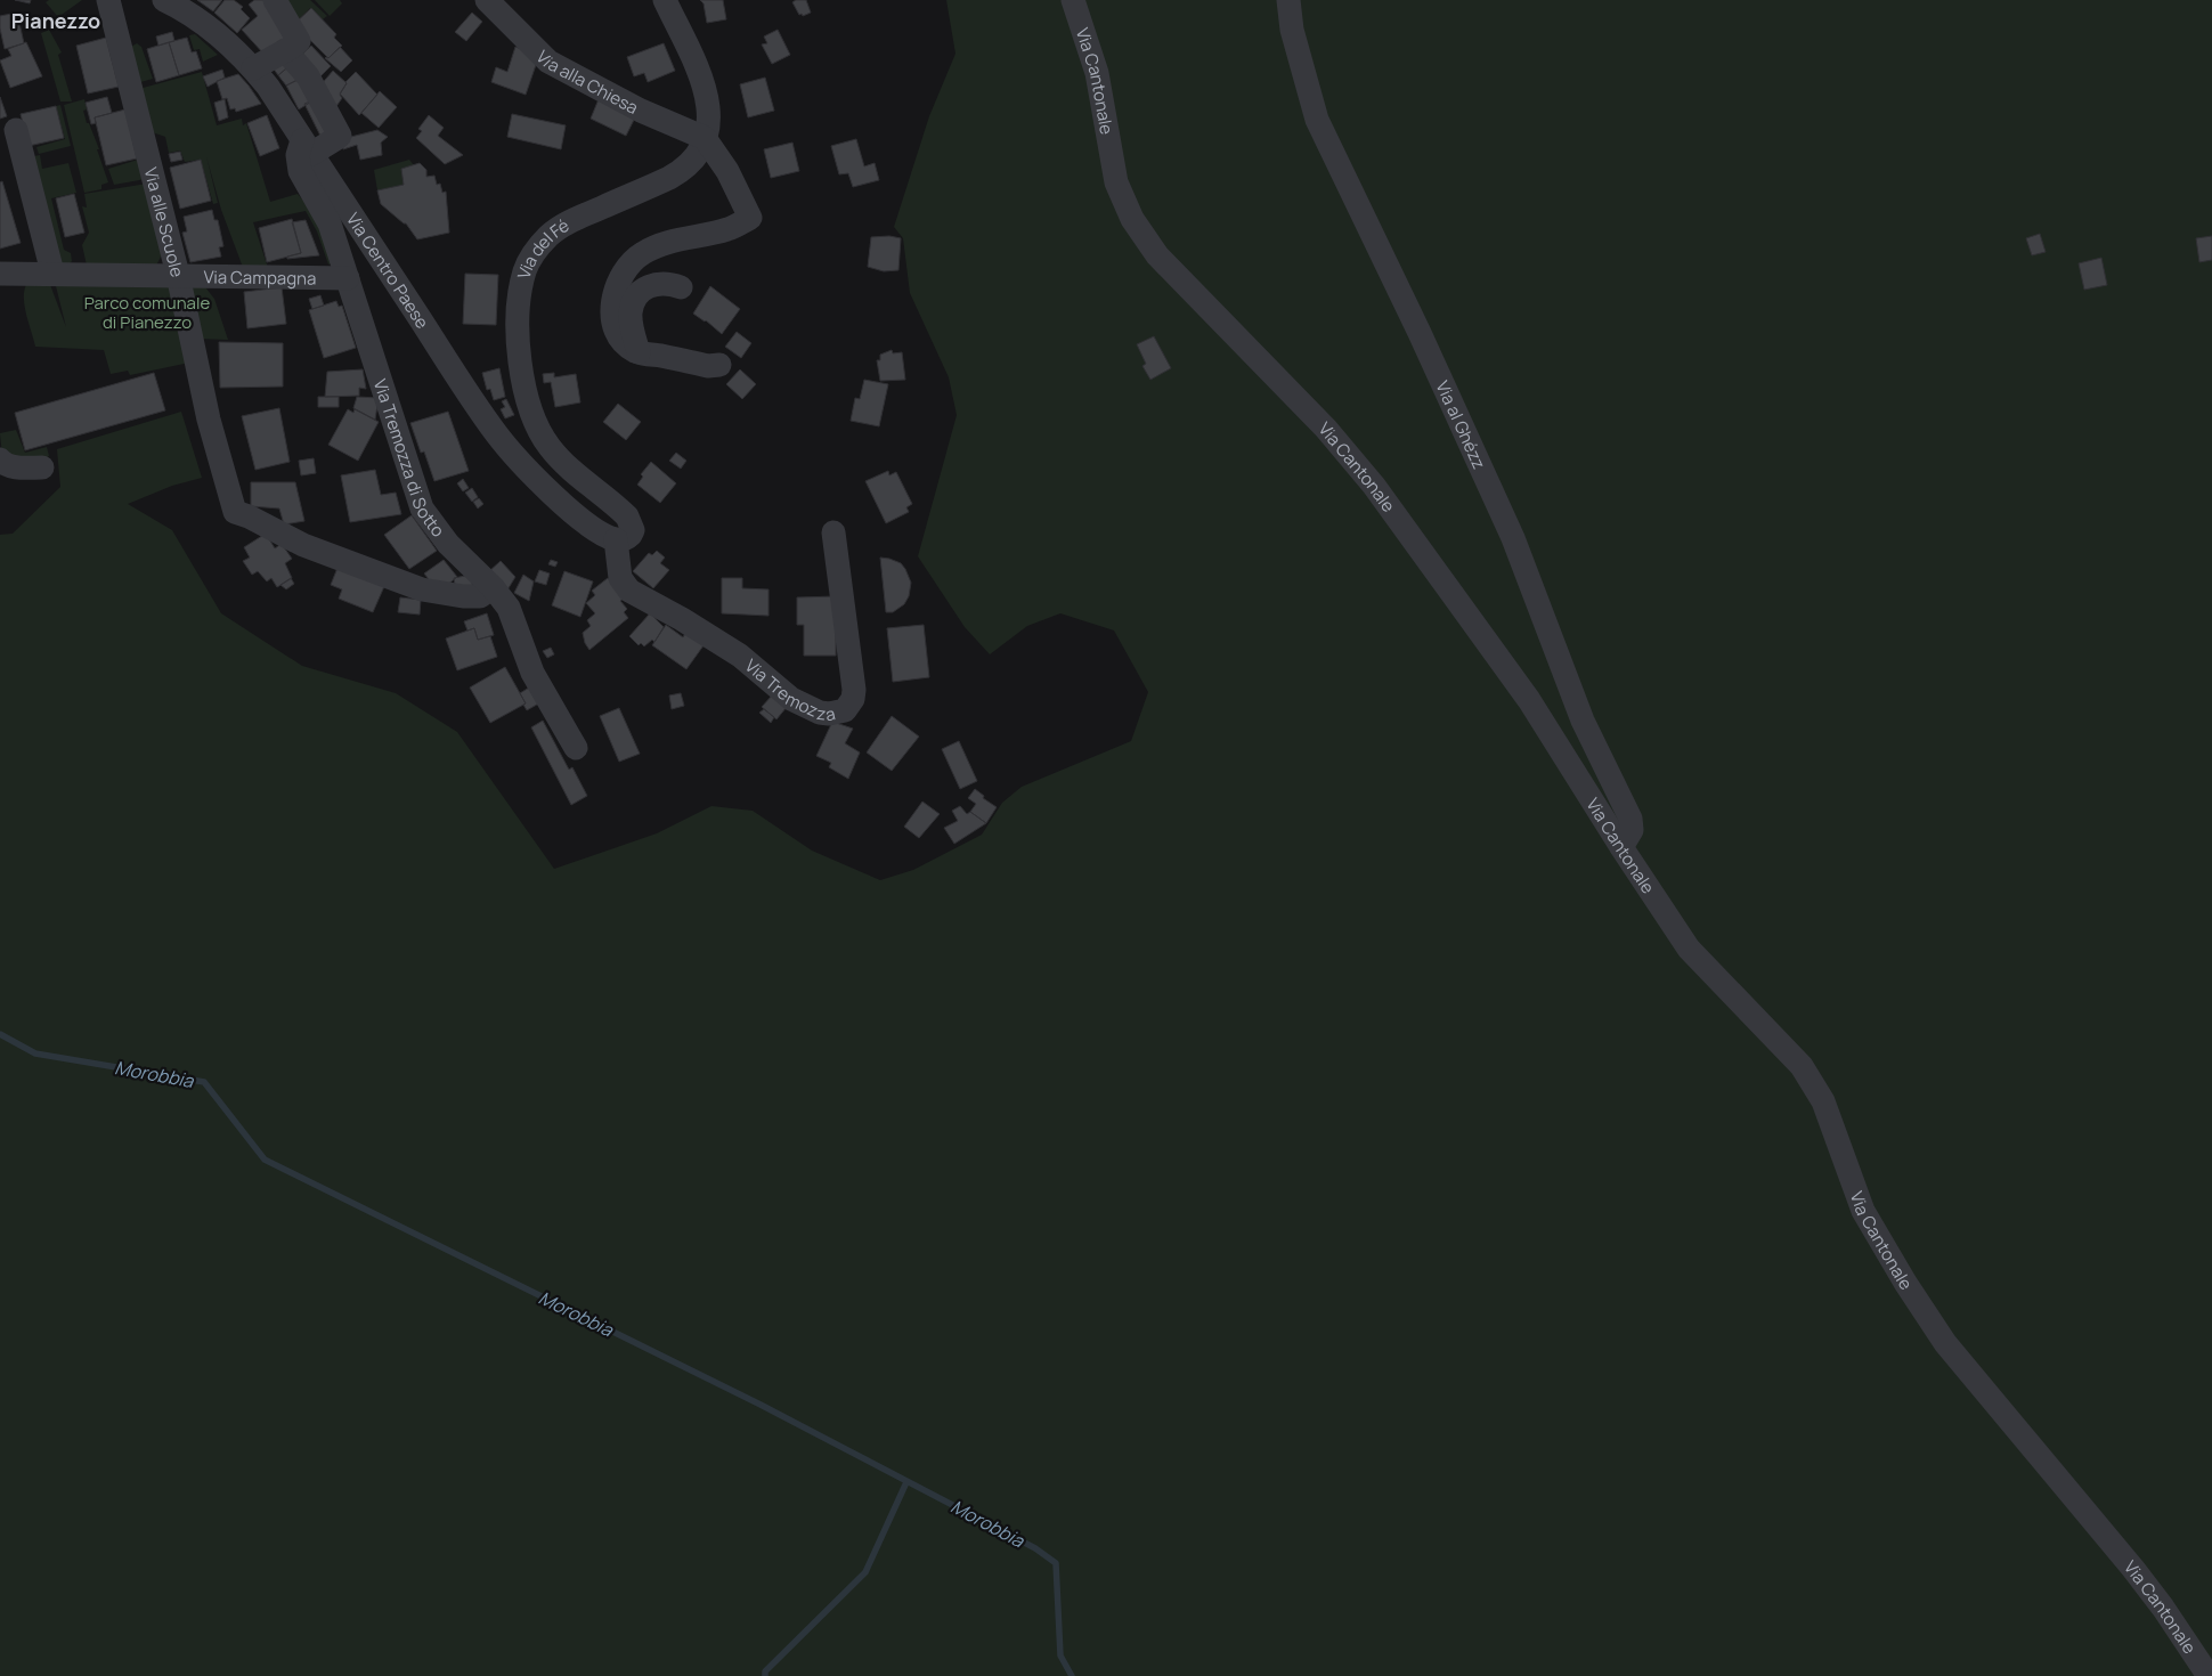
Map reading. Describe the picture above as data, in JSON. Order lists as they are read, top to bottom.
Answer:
{
  "streets": {
    "street": [
      "Via alla Chiesa",
      "Via Cantonale",
      "Via alle Scuole",
      "Via del Fé",
      "Via Centro Paese",
      "Via Campagna",
      "Via al Ghézz",
      "Via Tremozza di Sotto",
      "Via Tremozza"
    ]
  },
  "crossings": [
    ["Via alla Chiesa", "Via del Fé"],
    ["Via Cantonale", "Via al Ghézz"],
    ["Via alle Scuole", "Via Campagna"],
    ["Via alle Scuole", "Via Tremozza di Sotto"],
    ["Via del Fé", "Via Centro Paese"],
    ["Via del Fé", "Via Tremozza"],
    ["Via Centro Paese", "Via Tremozza di Sotto"],
    ["Via Centro Paese", "Via Tremozza"],
    ["Via Campagna", "Via Tremozza di Sotto"]
  ],
  "districts": ["Pianezzo"],
  "water": ["Morobbia"],
  "parks": ["Parco comunale di Pianezzo"]
}
